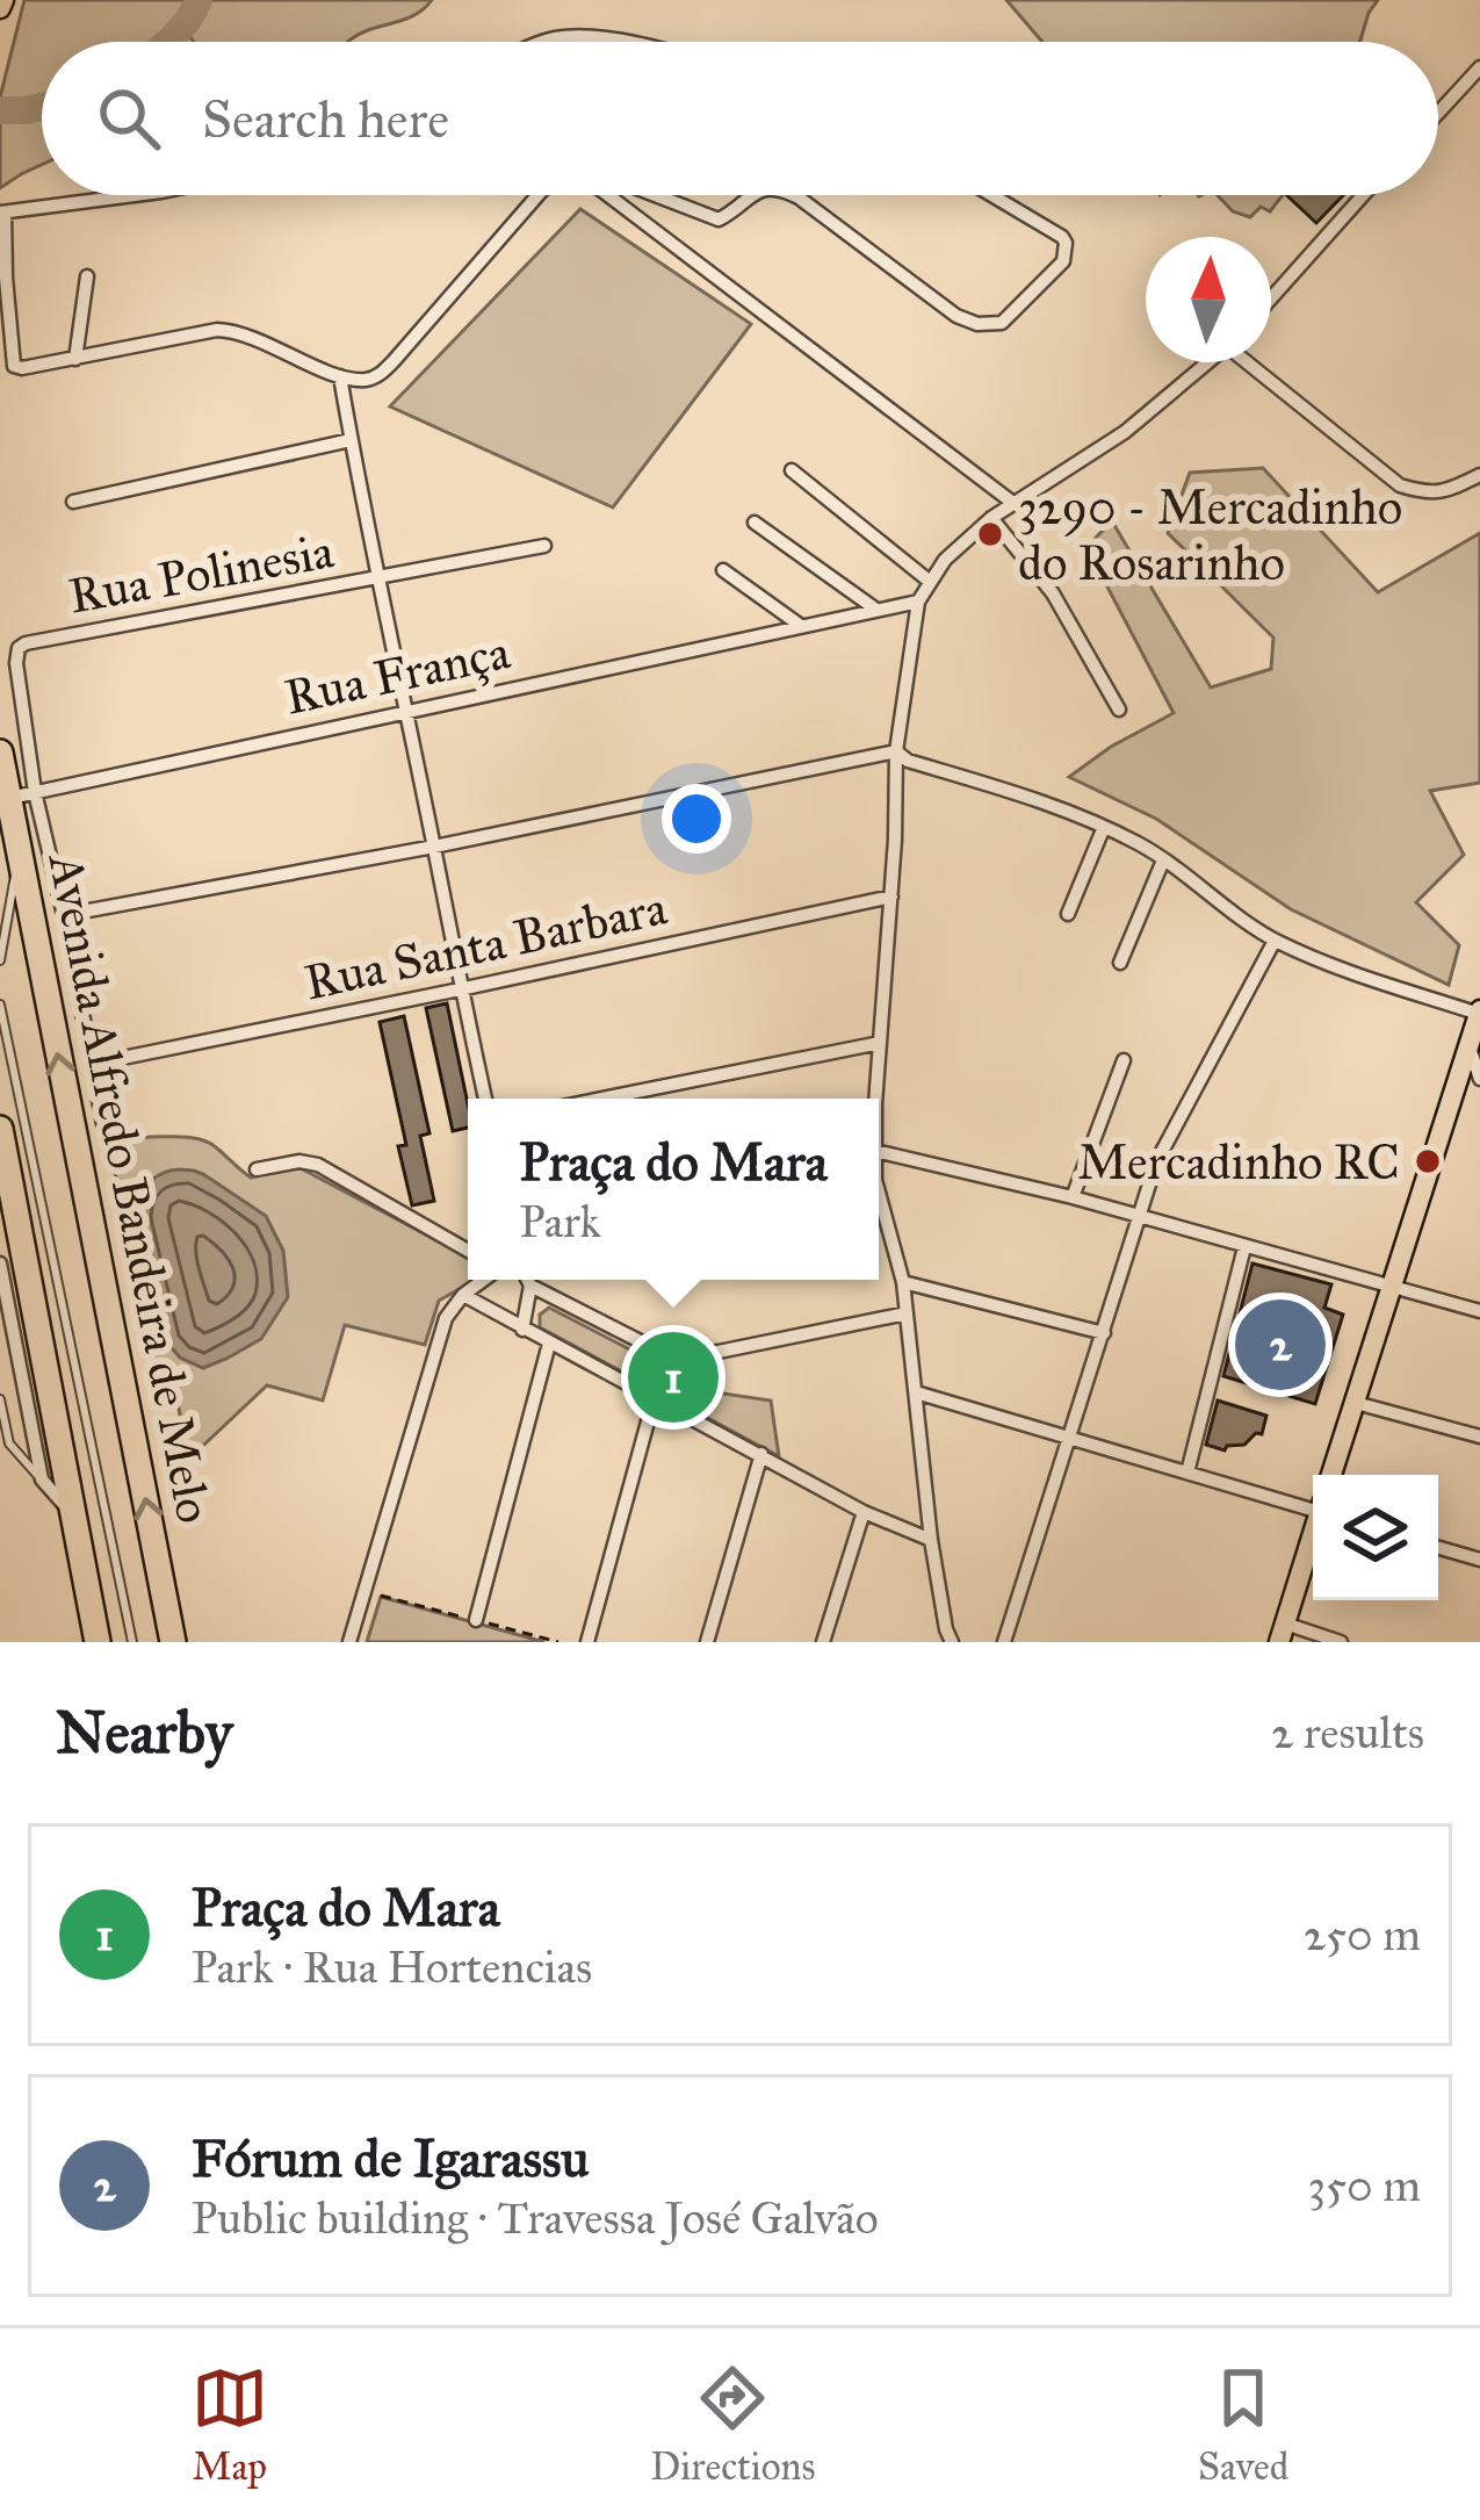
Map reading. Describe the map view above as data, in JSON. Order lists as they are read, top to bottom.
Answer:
{
  "streets": {
    "highway": ["Avenida Alfredo Bandeira de Melo"],
    "street": ["Rua Polinesia", "Rua França", "Rua Santa Barbara"]
  },
  "crossings": [
    ["Rua Polinesia", "Rua França"],
    ["Rua Polinesia", "Rua Santa Barbara"],
    ["Rua Polinesia", "Avenida Alfredo Bandeira de Melo"],
    ["Rua França", "Avenida Alfredo Bandeira de Melo"]
  ],
  "places": ["3290 - Mercadinho do Rosarinho", "Mercadinho RC"],
  "north": "top",
  "page": {
    "search": "Search here",
    "popup": ["Praça do Mara", "Park"],
    "pins": ["2", "1"],
    "heading": ["Nearby", "2 results"],
    "list": [
      {
        "mark": "1",
        "name": "Praça do Mara",
        "note": "Park · Rua Hortencias",
        "value": "250 m"
      },
      {
        "mark": "2",
        "name": "Fórum de Igarassu",
        "note": "Public building · Travessa José Galvão",
        "value": "350 m"
      }
    ],
    "nav": ["Map", "Directions", "Saved"]
  }
}
